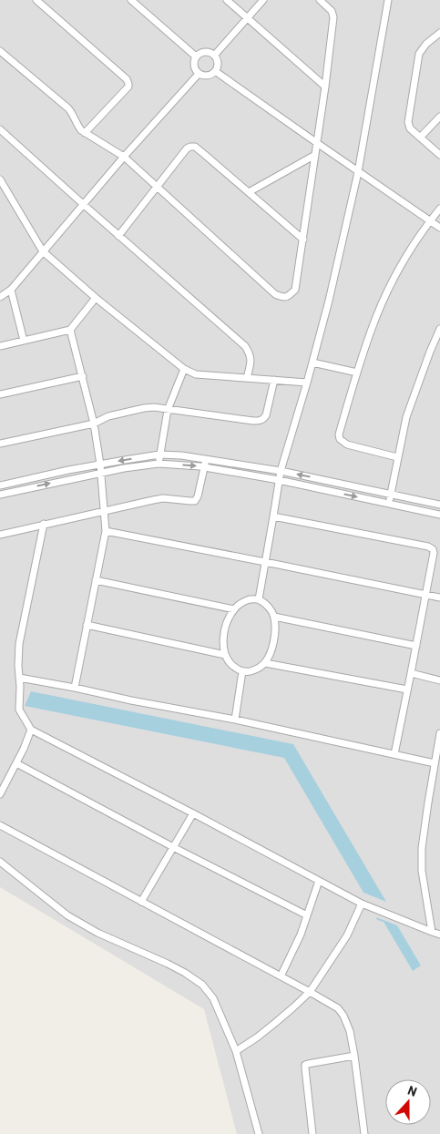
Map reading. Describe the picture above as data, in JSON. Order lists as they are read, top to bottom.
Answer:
{
  "north": "top"
}
